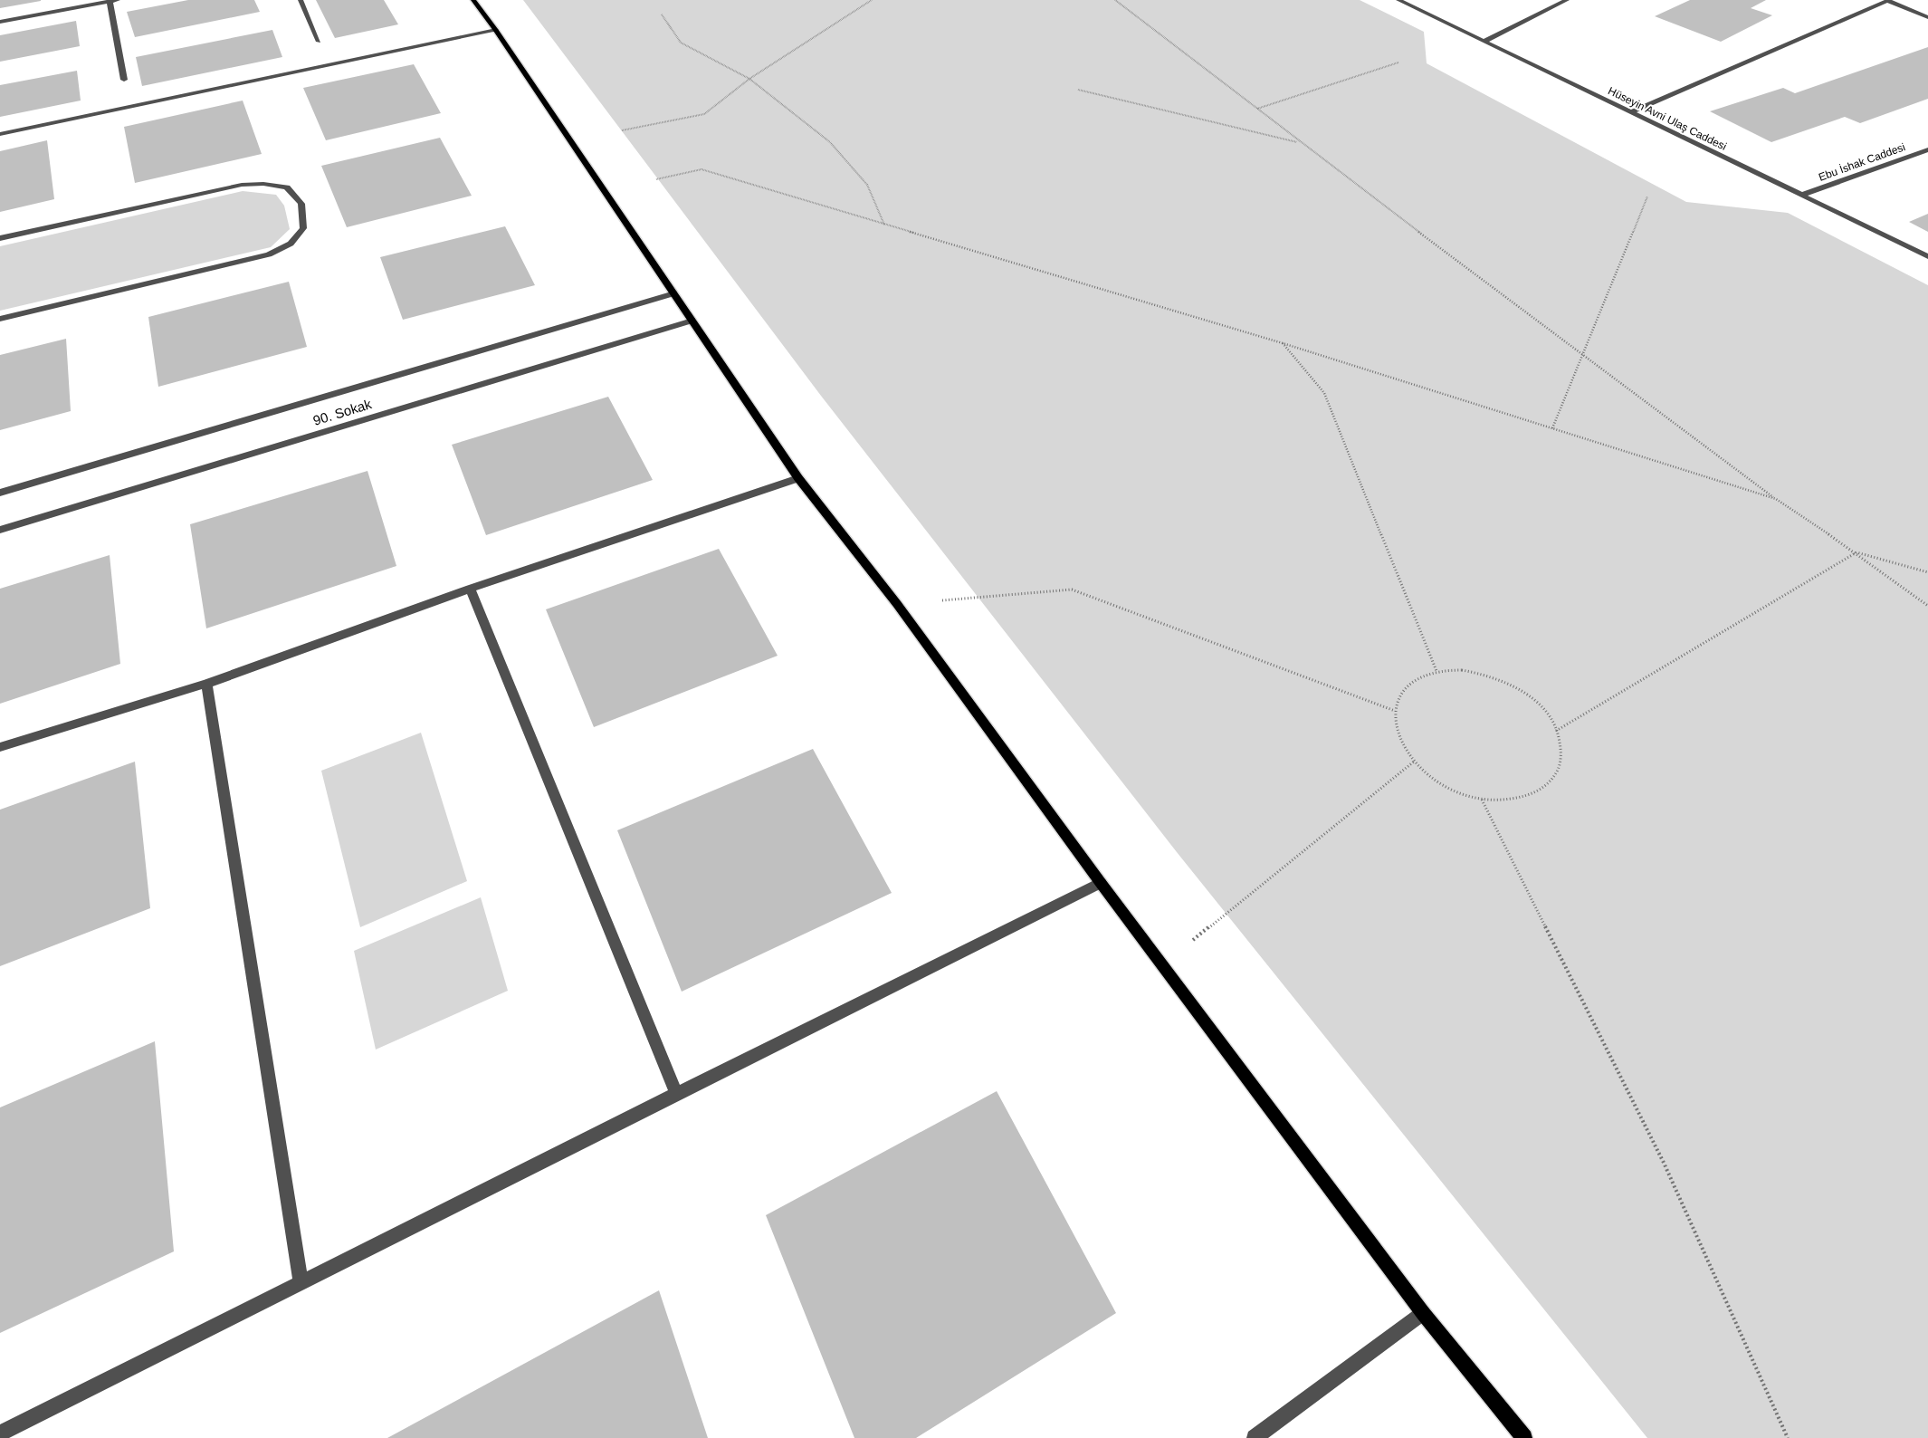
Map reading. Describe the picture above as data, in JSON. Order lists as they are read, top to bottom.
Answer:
{
  "streets": {
    "street": ["Hüseyin Avni Ulaş Caddesi", "Ebu İshak Caddesi", "90. Sokak"]
  },
  "crossings": [
    ["Hüseyin Avni Ulaş Caddesi", "Ebu İshak Caddesi"]
  ]
}
